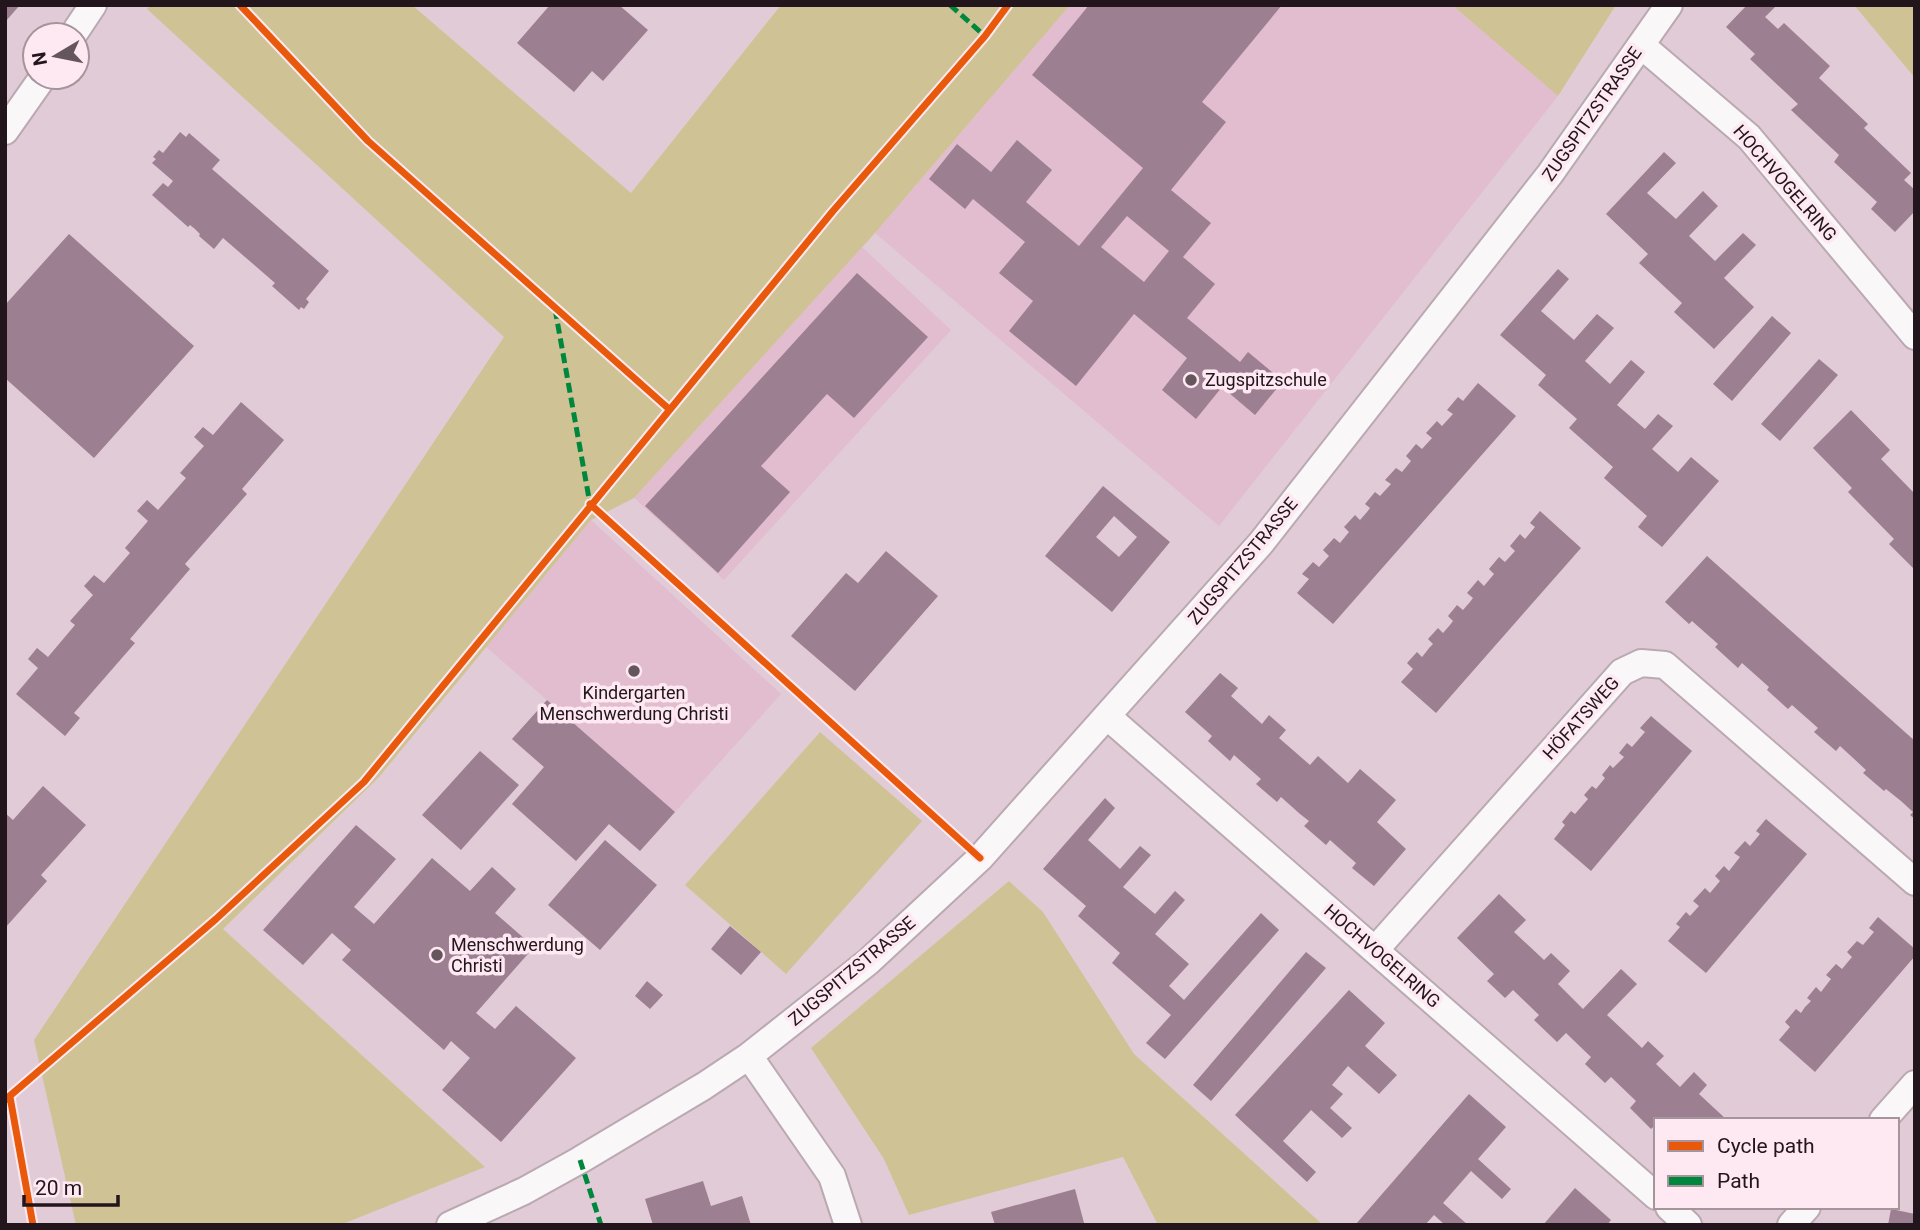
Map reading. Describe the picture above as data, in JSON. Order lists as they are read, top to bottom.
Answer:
{
  "streets": {
    "street": ["ZUGSPITZSTRASSE", "HOCHVOGELRING", "HÖFATSWEG"]
  },
  "crossings": [
    ["ZUGSPITZSTRASSE", "HOCHVOGELRING"],
    ["HOCHVOGELRING", "HÖFATSWEG"]
  ],
  "places": ["Zugspitzschule", "Kindergarten Menschwerdung Christi", "Menschwerdung Christi"],
  "legend": ["Cycle path", "Path"],
  "scale_bar": "20 m",
  "north": "left"
}
